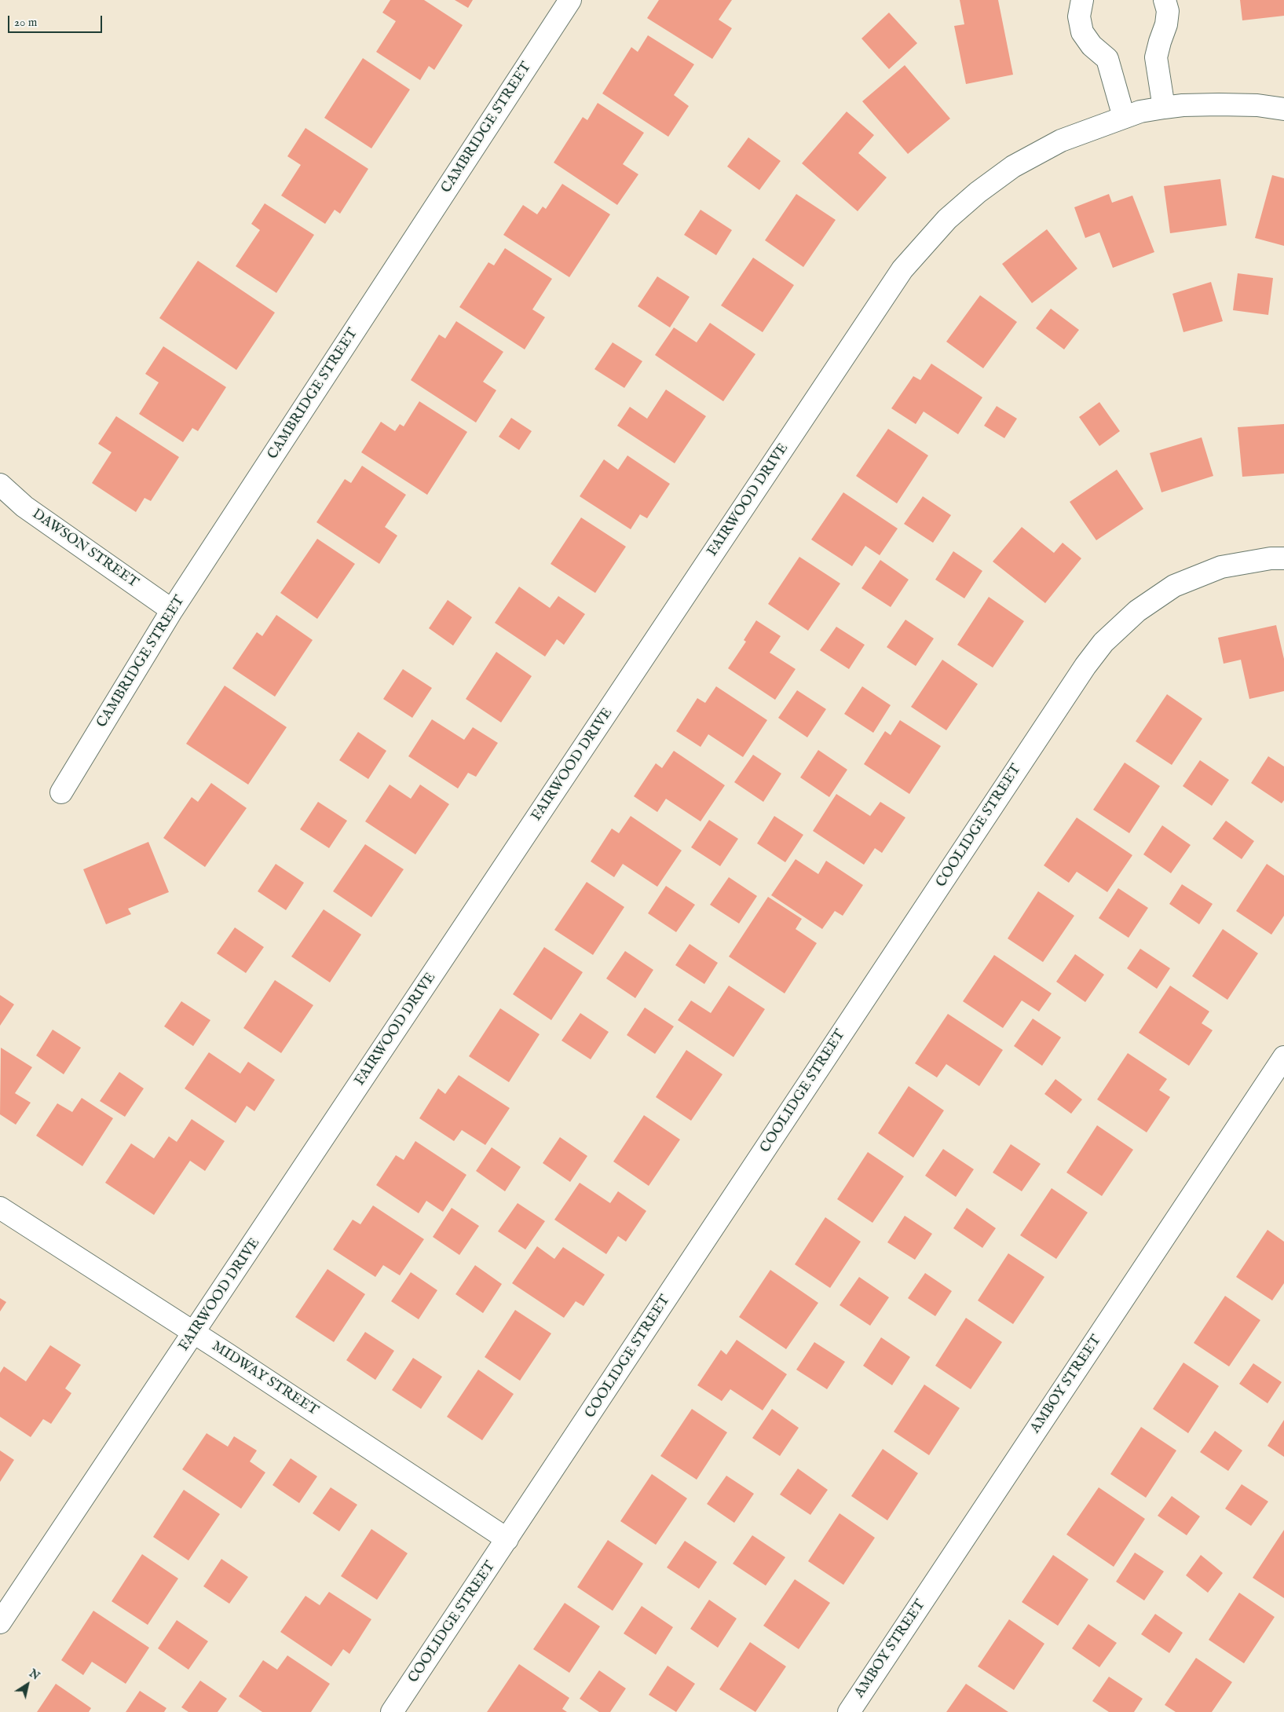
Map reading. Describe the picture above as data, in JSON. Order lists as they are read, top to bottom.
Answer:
{
  "streets": {
    "street": [
      "CAMBRIDGE STREET",
      "FAIRWOOD DRIVE",
      "DAWSON STREET",
      "COOLIDGE STREET",
      "MIDWAY STREET",
      "AMBOY STREET"
    ]
  },
  "crossings": [
    ["CAMBRIDGE STREET", "DAWSON STREET"],
    ["FAIRWOOD DRIVE", "MIDWAY STREET"],
    ["COOLIDGE STREET", "MIDWAY STREET"]
  ],
  "scale_bar": "20 m",
  "north": "top right"
}
